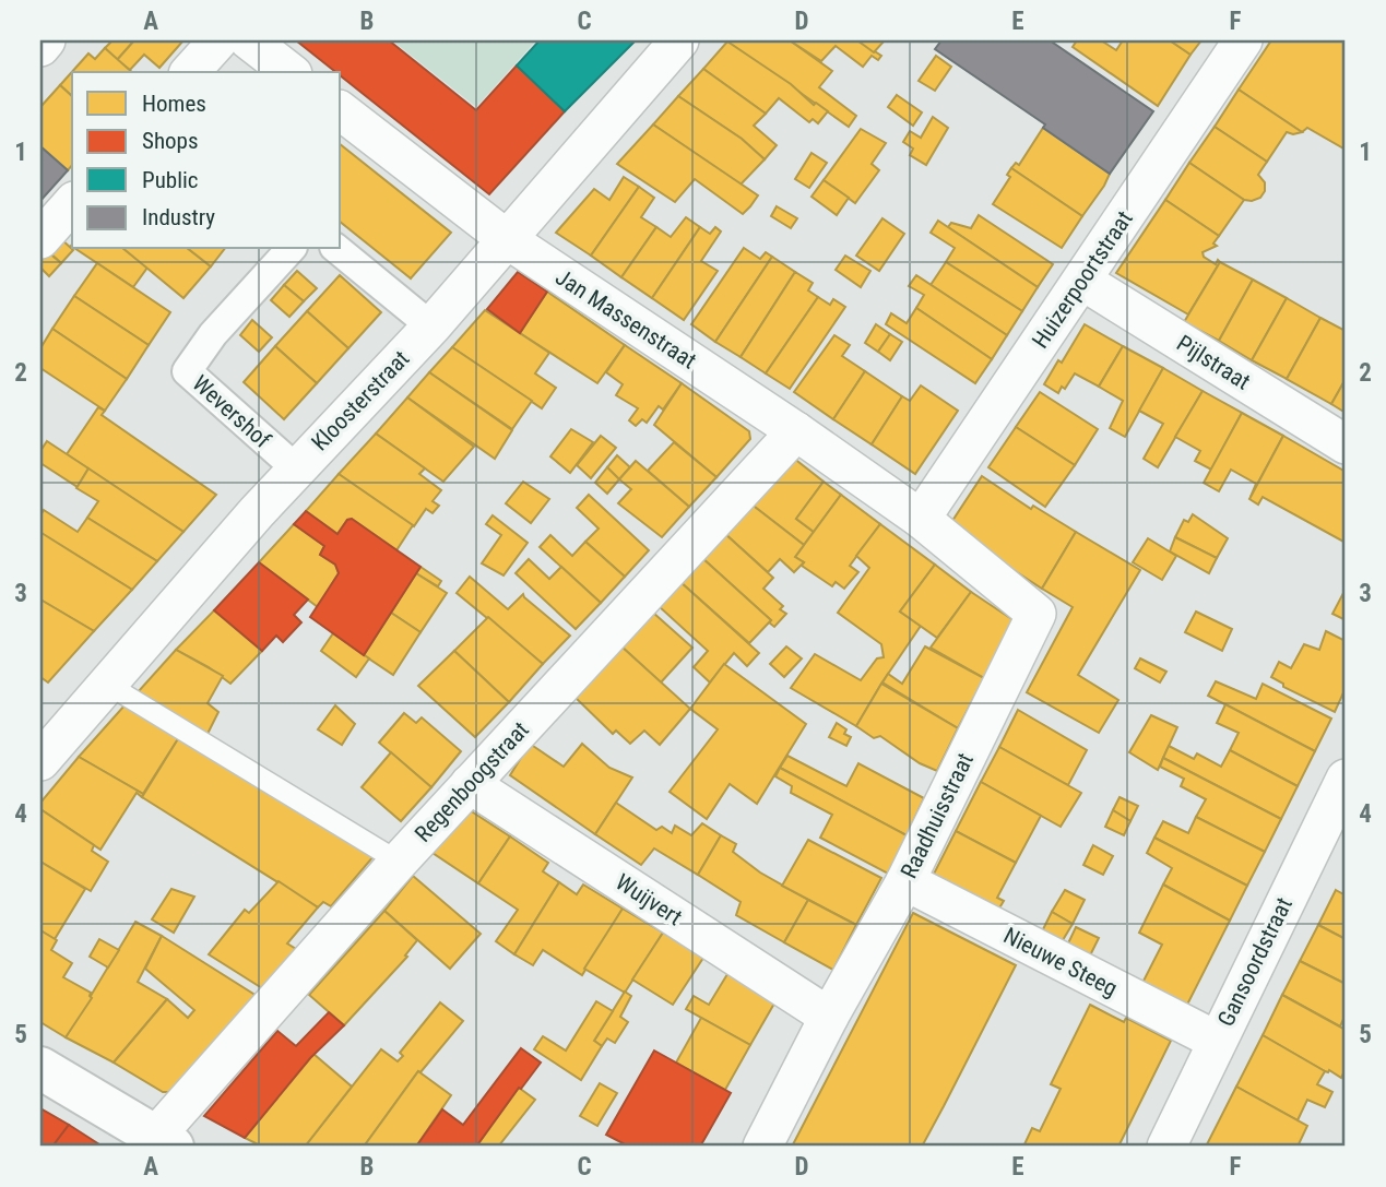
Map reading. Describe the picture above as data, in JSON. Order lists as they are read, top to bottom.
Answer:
{
  "streets": {
    "street": [
      "Huizerpoortstraat",
      "Jan Massenstraat",
      "Pijlstraat",
      "Kloosterstraat",
      "Wevershof",
      "Regenboogstraat",
      "Raadhuisstraat",
      "Wuijvert",
      "Nieuwe Steeg",
      "Gansoordstraat"
    ]
  },
  "crossings": [
    ["Huizerpoortstraat", "Jan Massenstraat"],
    ["Huizerpoortstraat", "Pijlstraat"],
    ["Huizerpoortstraat", "Raadhuisstraat"],
    ["Jan Massenstraat", "Kloosterstraat"],
    ["Jan Massenstraat", "Regenboogstraat"],
    ["Jan Massenstraat", "Raadhuisstraat"],
    ["Kloosterstraat", "Wevershof"],
    ["Regenboogstraat", "Wuijvert"],
    ["Raadhuisstraat", "Wuijvert"],
    ["Raadhuisstraat", "Nieuwe Steeg"],
    ["Nieuwe Steeg", "Gansoordstraat"]
  ],
  "legend": [
    "Homes",
    "Shops",
    "Public",
    "Industry"
  ],
  "grid": {
    "columns": [
      "A",
      "B",
      "C",
      "D",
      "E",
      "F"
    ],
    "rows": [
      "1",
      "2",
      "3",
      "4",
      "5"
    ]
  }
}
